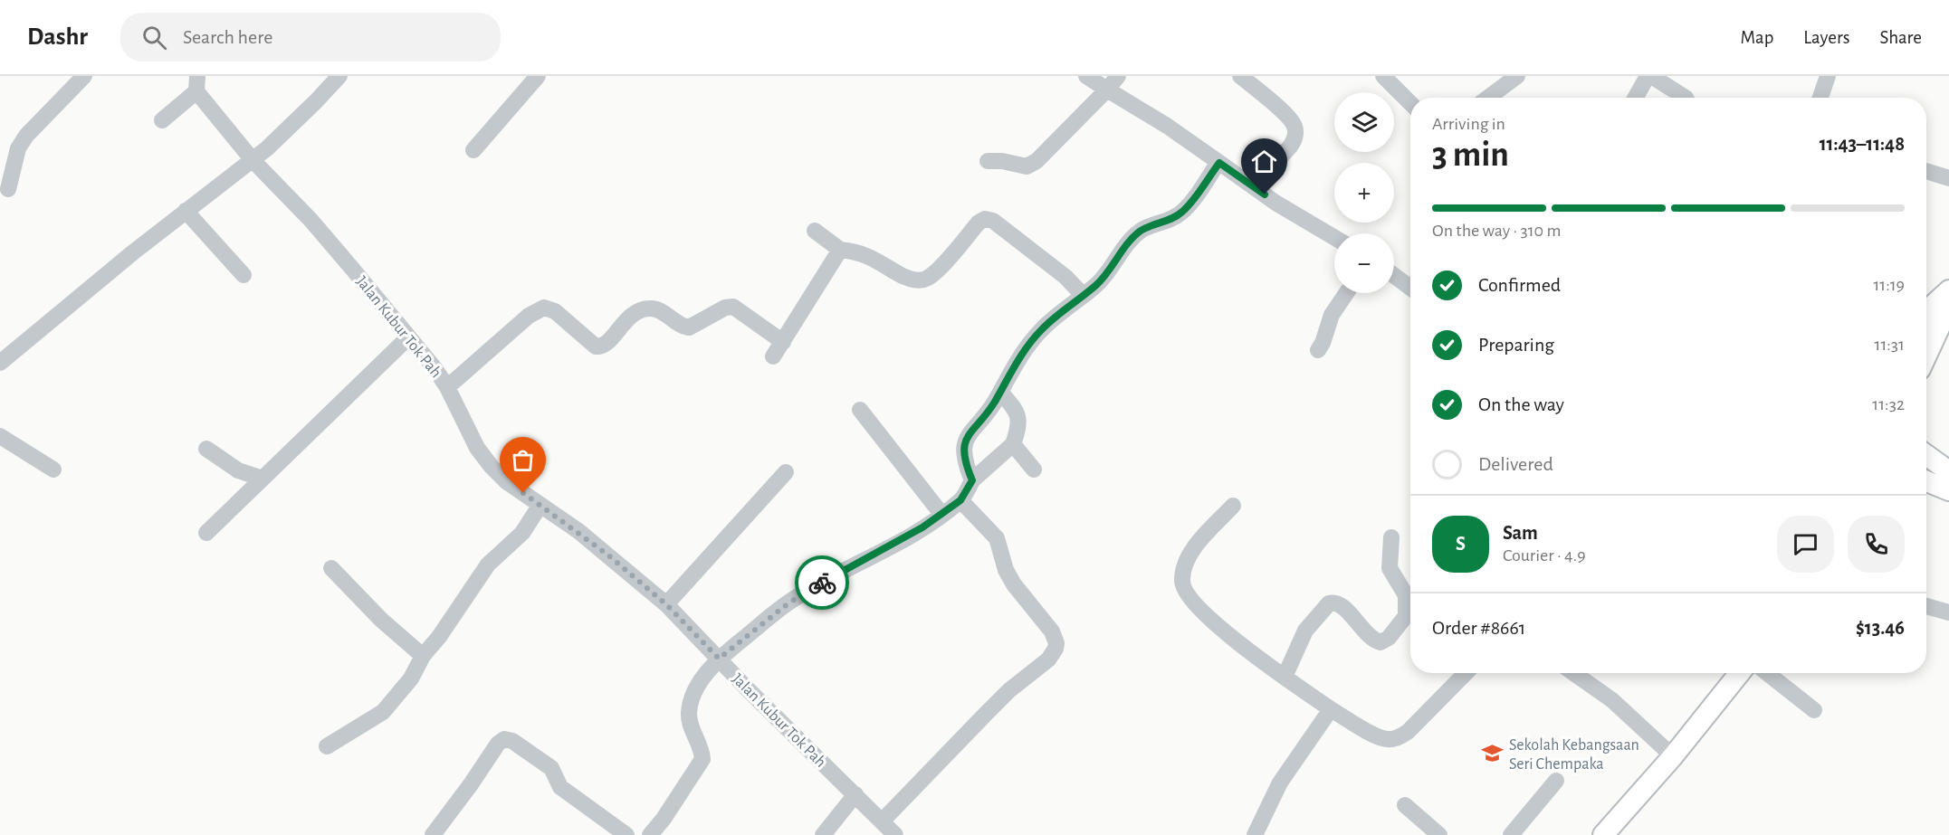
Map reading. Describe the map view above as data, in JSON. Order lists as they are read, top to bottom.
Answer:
{
  "streets": {
    "street": ["Jalan Kubur Tok Pah"]
  },
  "places": {
    "school or university": ["Sekolah Kebangsaan Seri Chempaka"]
  },
  "page": {
    "header": "Dashr",
    "search": "Search here",
    "nav": ["Map", "Layers", "Share"],
    "map_buttons": ["+", "−"],
    "heading": ["3 min", "Arriving in", "11:43–11:48"],
    "panel": [
      "Sam",
      "Courier · 4.9",
      "Order #8661",
      "$13.46"
    ],
    "bar": "On the way · 310 m",
    "list": [
      ["Confirmed", "11:19"],
      ["Preparing", "11:31"],
      ["On the way", "11:32"],
      "Delivered"
    ],
    "round": "S"
  }
}
